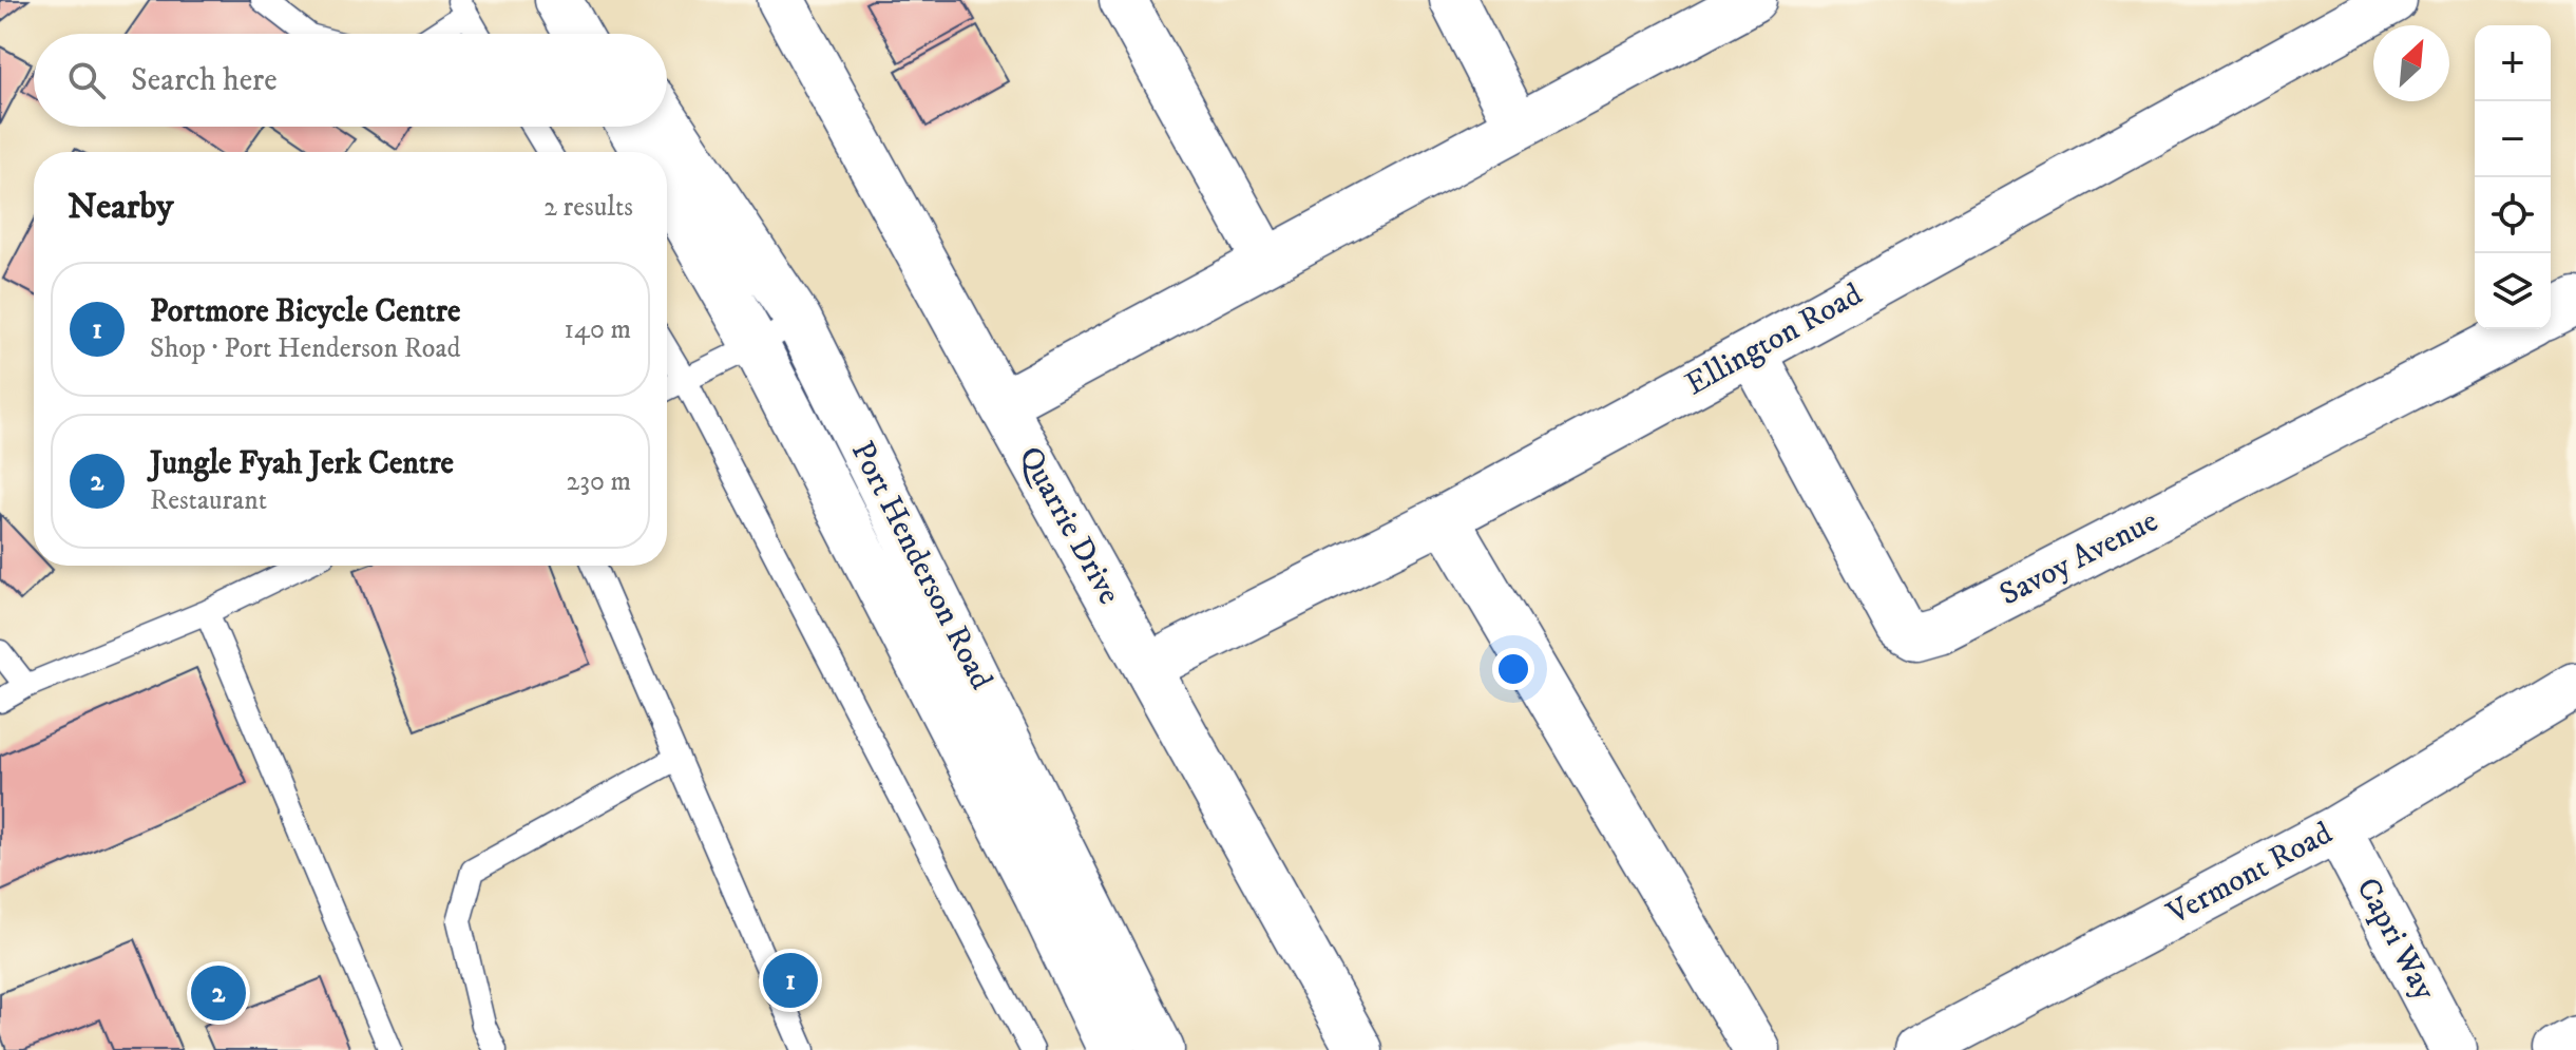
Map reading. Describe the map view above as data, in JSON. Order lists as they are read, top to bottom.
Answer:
{
  "streets": {
    "street": [
      "Ellington Road",
      "Quarrie Drive",
      "Savoy Avenue",
      "Port Henderson Road",
      "Vermont Road",
      "Capri Way"
    ]
  },
  "crossings": [
    ["Ellington Road", "Quarrie Drive"],
    ["Ellington Road", "Savoy Avenue"],
    ["Vermont Road", "Capri Way"]
  ],
  "north": "top right",
  "page": {
    "map_buttons": ["+", "−"],
    "search": "Search here",
    "heading": ["Nearby", "2 results"],
    "list": [
      {
        "mark": "1",
        "name": "Portmore Bicycle Centre",
        "note": "Shop · Port Henderson Road",
        "value": "140 m"
      },
      {
        "mark": "2",
        "name": "Jungle Fyah Jerk Centre",
        "note": "Restaurant",
        "value": "230 m"
      }
    ],
    "pins": ["1", "2"]
  }
}
